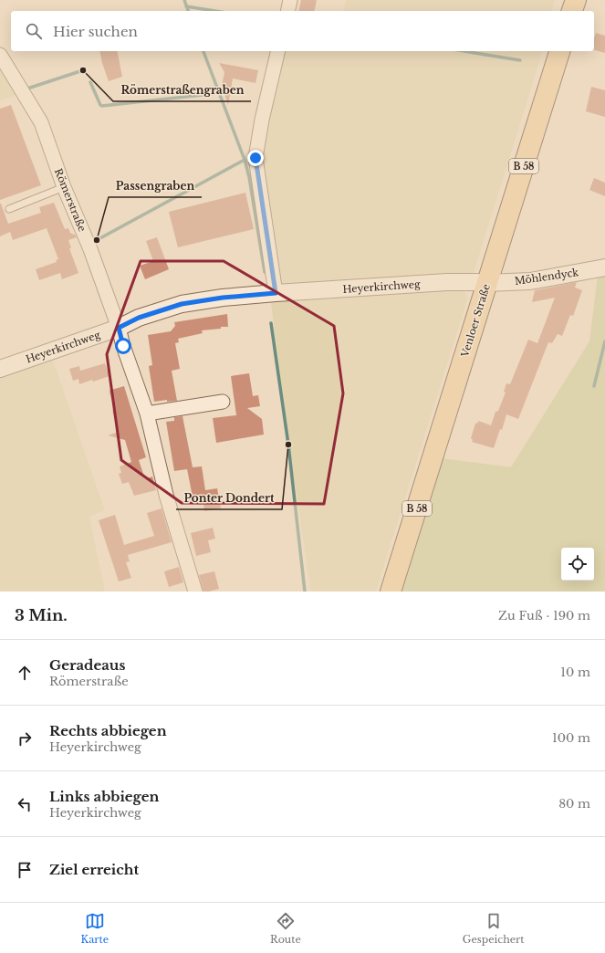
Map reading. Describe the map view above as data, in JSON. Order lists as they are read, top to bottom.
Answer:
{
  "streets": {
    "main road": ["B 58", "Venloer Straße"],
    "street": ["Römerstraße", "Möhlendyck", "Heyerkirchweg"]
  },
  "crossings": [
    ["Römerstraße", "Heyerkirchweg"],
    ["Möhlendyck", "Heyerkirchweg"],
    ["Möhlendyck", "Venloer Straße"],
    ["Heyerkirchweg", "Venloer Straße"]
  ],
  "places": ["Römerstraßengraben", "Passengraben", "Ponter Dondert"],
  "page": {
    "search": "Hier suchen",
    "heading": ["3 Min.", "Zu Fuß · 190 m"],
    "list": [
      ["Geradeaus", "Römerstraße", "10 m"],
      ["Rechts abbiegen", "Heyerkirchweg", "100 m"],
      ["Links abbiegen", "Heyerkirchweg", "80 m"],
      "Ziel erreicht"
    ],
    "nav": ["Karte", "Route", "Gespeichert"]
  }
}
